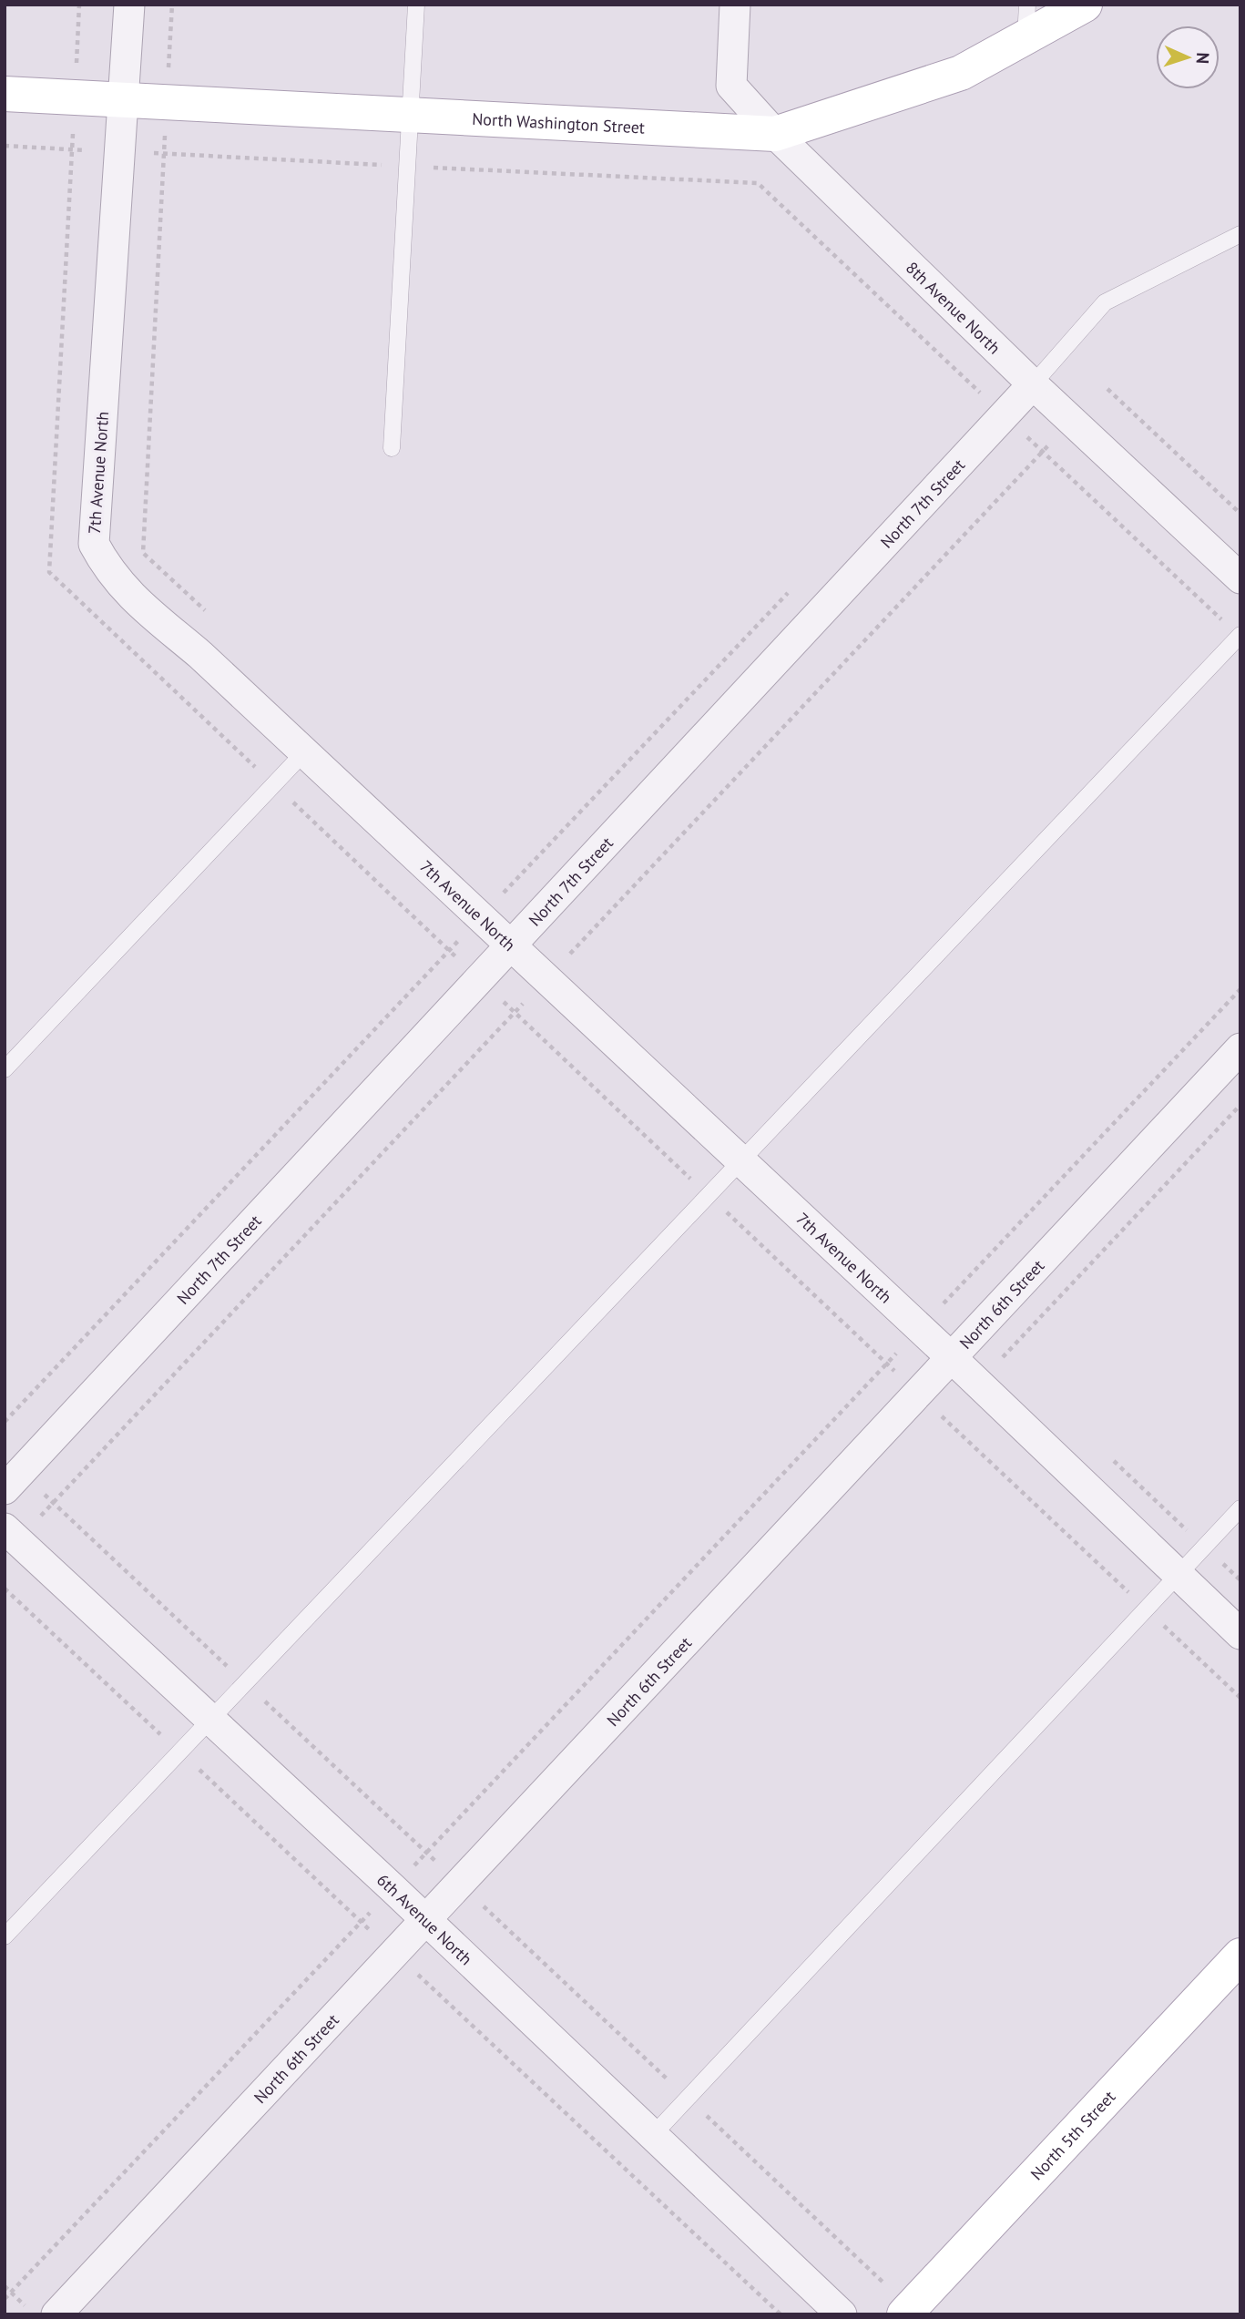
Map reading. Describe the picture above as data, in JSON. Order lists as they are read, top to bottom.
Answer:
{
  "streets": {
    "main road": ["North Washington Street", "North 5th Street"],
    "street": [
      "8th Avenue North",
      "7th Avenue North",
      "North 7th Street",
      "North 6th Street",
      "6th Avenue North"
    ]
  },
  "crossings": [
    ["North Washington Street", "8th Avenue North"],
    ["North Washington Street", "7th Avenue North"],
    ["8th Avenue North", "North 7th Street"],
    ["7th Avenue North", "North 7th Street"],
    ["7th Avenue North", "North 6th Street"],
    ["North 6th Street", "6th Avenue North"]
  ],
  "north": "right"
}
